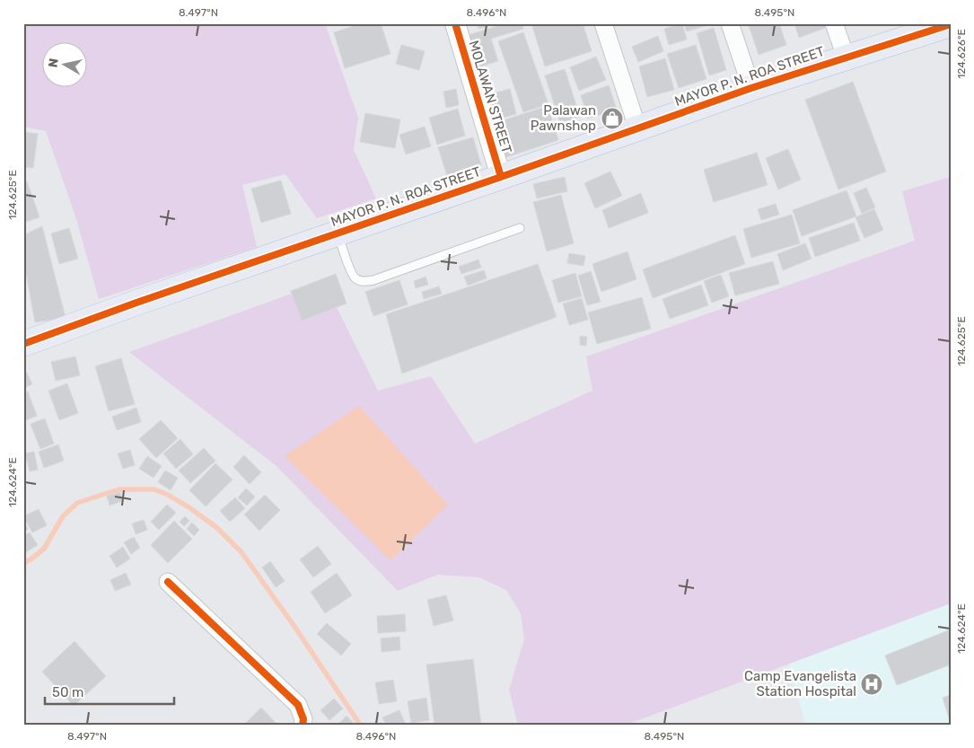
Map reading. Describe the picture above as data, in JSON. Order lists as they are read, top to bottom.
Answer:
{
  "streets": {
    "main road": ["MAYOR P. N. ROA STREET"],
    "street": ["MOLAWAN STREET"]
  },
  "crossings": [
    ["MAYOR P. N. ROA STREET", "MOLAWAN STREET"]
  ],
  "places": {
    "shop": ["Palawan Pawnshop"],
    "hospital": ["Camp Evangelista Station Hospital"]
  },
  "scale_bar": "50 m",
  "north": "left",
  "coordinates": [
    "8.497°N",
    "8.496°N",
    "8.495°N",
    "124.626°E",
    "124.625°E",
    "124.624°E"
  ]
}
